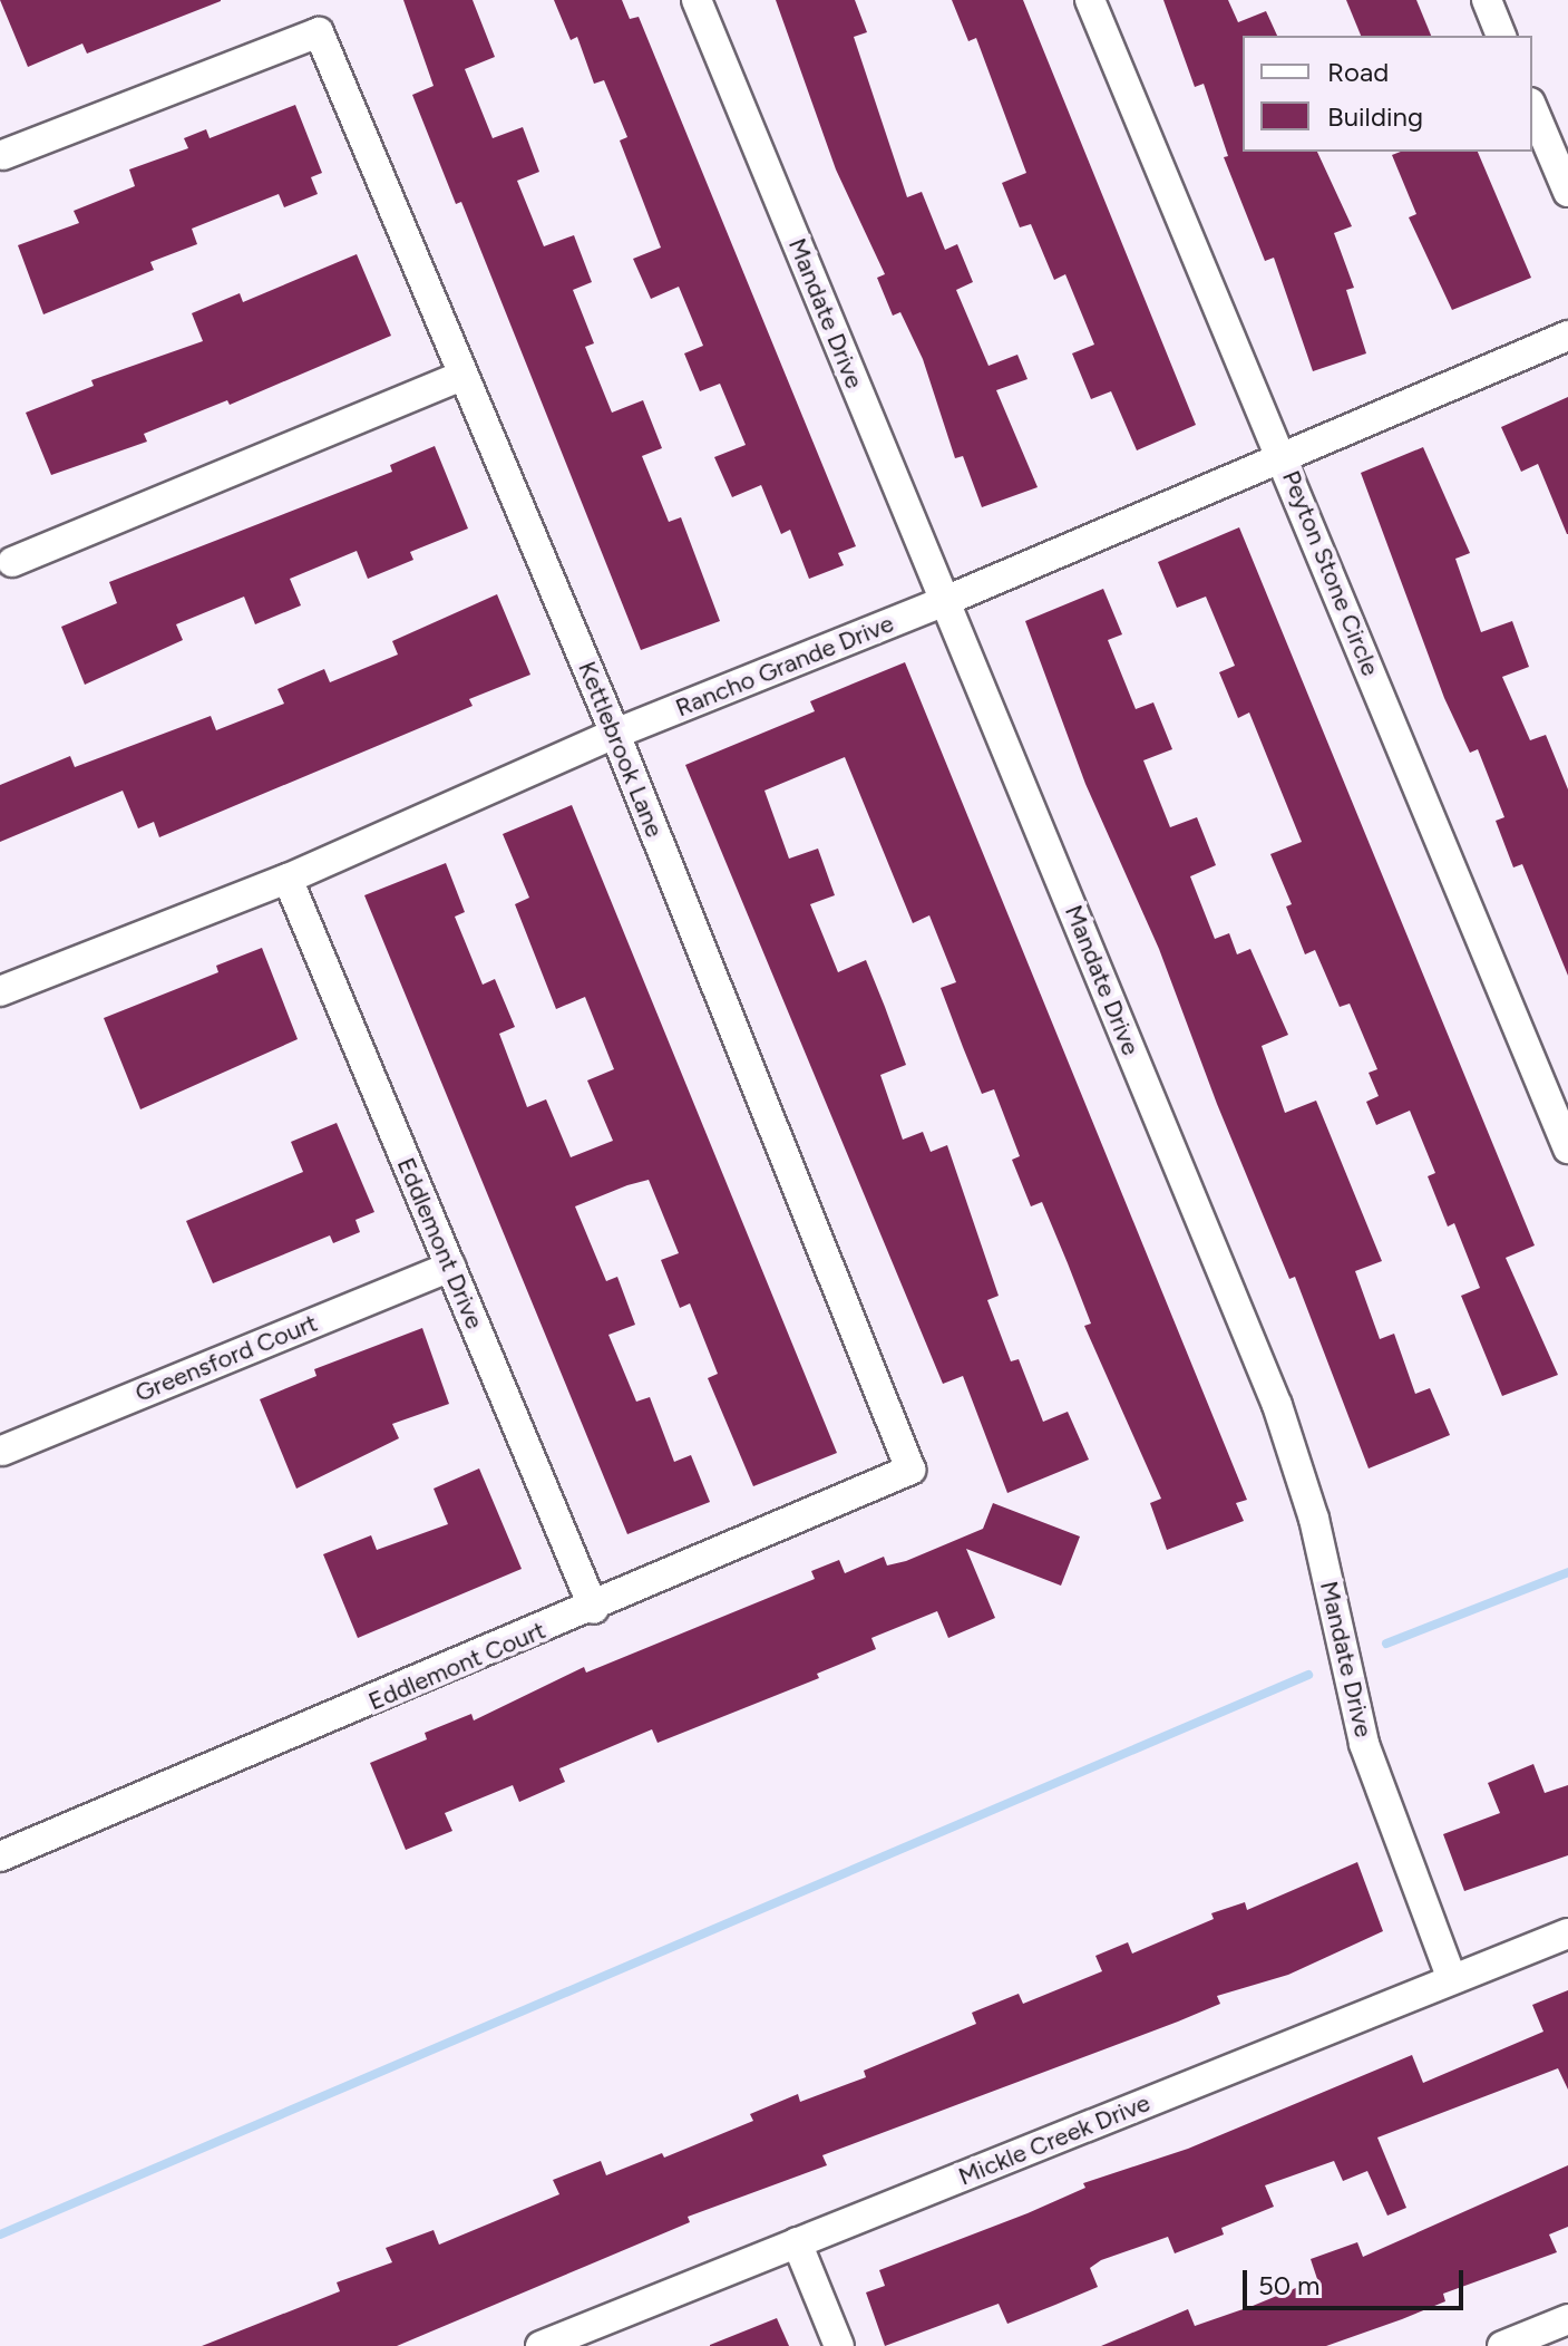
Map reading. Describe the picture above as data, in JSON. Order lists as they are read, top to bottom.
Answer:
{
  "streets": {
    "street": [
      "Mandate Drive",
      "Peyton Stone Circle",
      "Rancho Grande Drive",
      "Kettlebrook Lane",
      "Eddlemont Drive",
      "Greensford Court",
      "Eddlemont Court",
      "Mickle Creek Drive"
    ]
  },
  "crossings": [
    ["Mandate Drive", "Rancho Grande Drive"],
    ["Mandate Drive", "Mickle Creek Drive"],
    ["Peyton Stone Circle", "Rancho Grande Drive"],
    ["Rancho Grande Drive", "Kettlebrook Lane"],
    ["Rancho Grande Drive", "Eddlemont Drive"],
    ["Kettlebrook Lane", "Eddlemont Court"],
    ["Eddlemont Drive", "Greensford Court"],
    ["Eddlemont Drive", "Eddlemont Court"]
  ],
  "legend": ["Road", "Building"],
  "scale_bar": "50 m"
}
